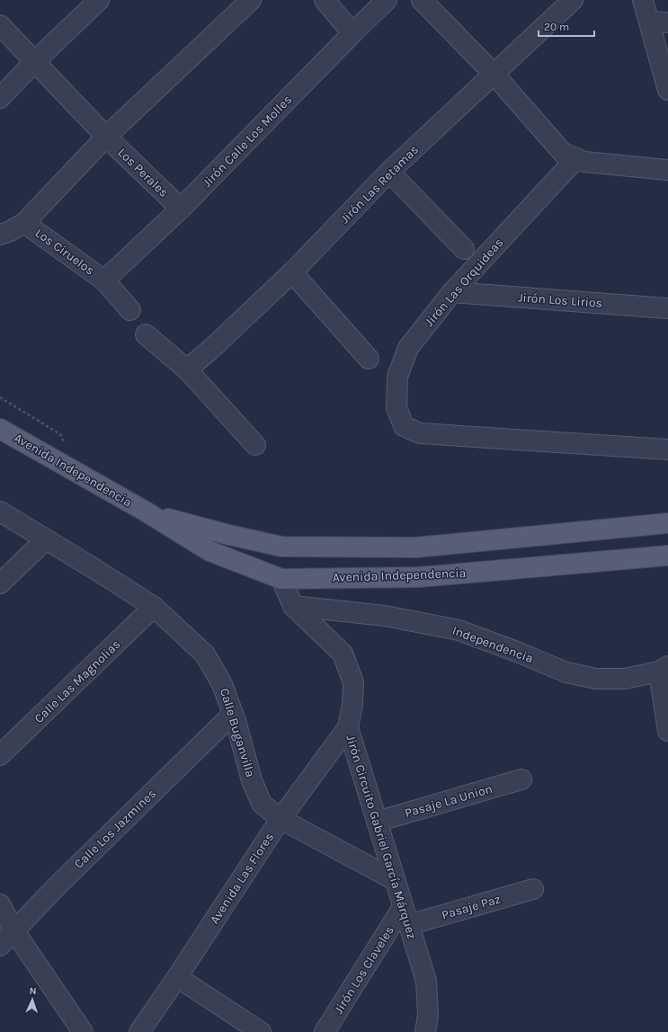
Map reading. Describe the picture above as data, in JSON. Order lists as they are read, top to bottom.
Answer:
{
  "streets": {
    "main road": ["Avenida Independencia"],
    "street": [
      "Jirón Calle Los Molles",
      "Los Perales",
      "Jirón Las Retamas",
      "Los Ciruelos",
      "Jirón Las Orquideas",
      "Jirón Los Lirios",
      "Independencia",
      "Calle Las Magnolias",
      "Calle Buganvilla",
      "Pasaje La Union",
      "Calle Los Jazmines",
      "Jirón Circuito Gabriel García Márquez",
      "Avenida Las Flores",
      "Pasaje Paz",
      "Jirón Los Claveles"
    ]
  },
  "crossings": [
    ["Jirón Calle Los Molles", "Los Perales"],
    ["Jirón Calle Los Molles", "Los Ciruelos"],
    ["Jirón Las Orquideas", "Jirón Los Lirios"],
    ["Avenida Independencia", "Jirón Circuito Gabriel García Márquez"],
    ["Independencia", "Jirón Circuito Gabriel García Márquez"],
    ["Calle Las Magnolias", "Calle Buganvilla"],
    ["Calle Buganvilla", "Calle Los Jazmines"],
    ["Calle Buganvilla", "Jirón Circuito Gabriel García Márquez"],
    ["Calle Buganvilla", "Avenida Las Flores"],
    ["Pasaje La Union", "Jirón Circuito Gabriel García Márquez"],
    ["Jirón Circuito Gabriel García Márquez", "Avenida Las Flores"],
    ["Jirón Circuito Gabriel García Márquez", "Pasaje Paz"],
    ["Jirón Circuito Gabriel García Márquez", "Jirón Los Claveles"],
    ["Pasaje Paz", "Jirón Los Claveles"]
  ],
  "scale_bar": "20 m",
  "north": "top"
}
